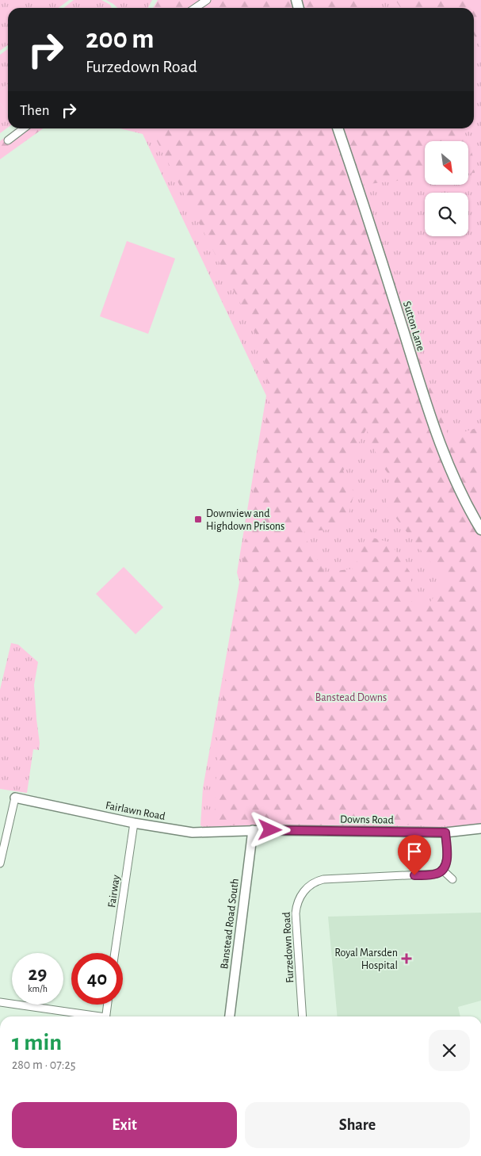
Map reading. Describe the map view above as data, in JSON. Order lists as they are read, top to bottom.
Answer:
{
  "streets": {
    "main road": ["Sutton Lane"],
    "street": [
      "Fairlawn Road",
      "Downs Road",
      "Fairway",
      "Banstead Road South",
      "Furzedown Road"
    ]
  },
  "crossings": [
    ["Fairlawn Road", "Downs Road"],
    ["Fairlawn Road", "Fairway"],
    ["Fairlawn Road", "Banstead Road South"],
    ["Downs Road", "Banstead Road South"]
  ],
  "parks": ["Banstead Downs"],
  "places": {
    "transit": ["Downview and Highdown Prisons"],
    "health": ["Royal Marsden Hospital"]
  },
  "north": "bottom right",
  "page": {
    "turn": ["200 m", "Furzedown Road"],
    "then": "Then",
    "speed": "29 km/h",
    "limit": "40",
    "heading": ["1 min", "280 m · 07:25"],
    "buttons": ["Exit", "Share"]
  }
}
